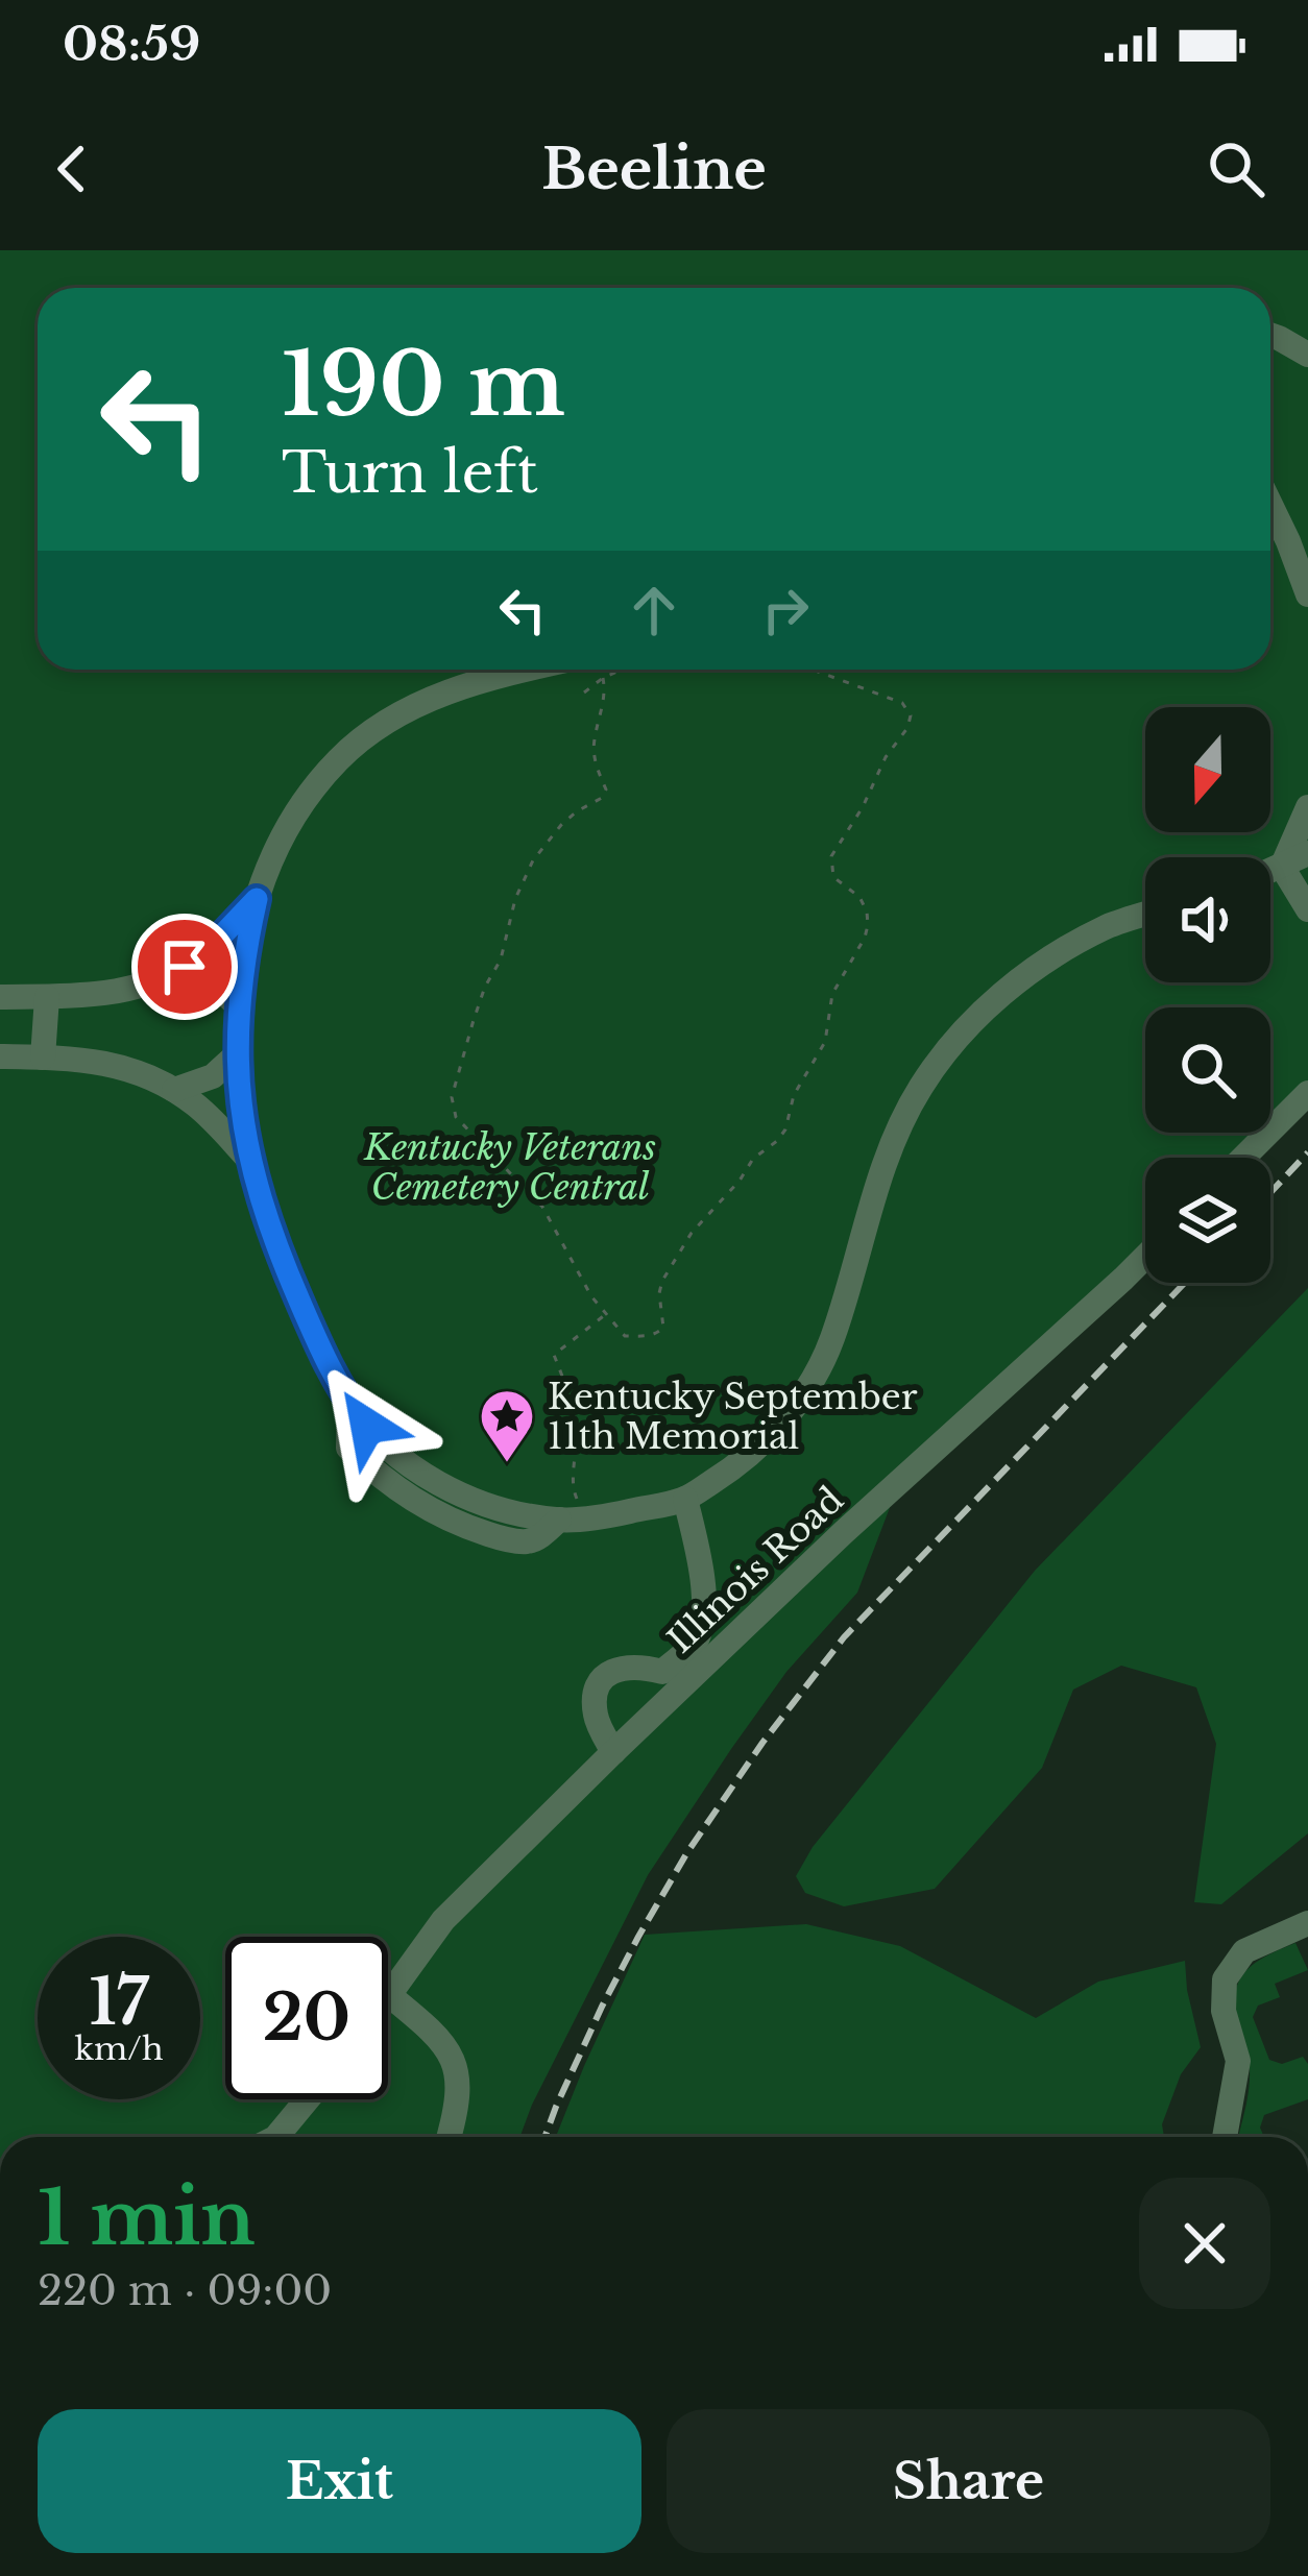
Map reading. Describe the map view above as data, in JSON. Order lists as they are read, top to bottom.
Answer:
{
  "streets": {
    "street": ["Illinois Road"]
  },
  "parks": ["Kentucky Veterans Cemetery Central"],
  "places": {
    "place": ["Kentucky September 11th Memorial"]
  },
  "north": "bottom",
  "page": {
    "status": "08:59",
    "header": "Beeline",
    "turn": ["190 m", "Turn left"],
    "speed": "17 km/h",
    "limit": "20",
    "heading": ["1 min", "220 m · 09:00"],
    "buttons": ["Exit", "Share"]
  }
}
